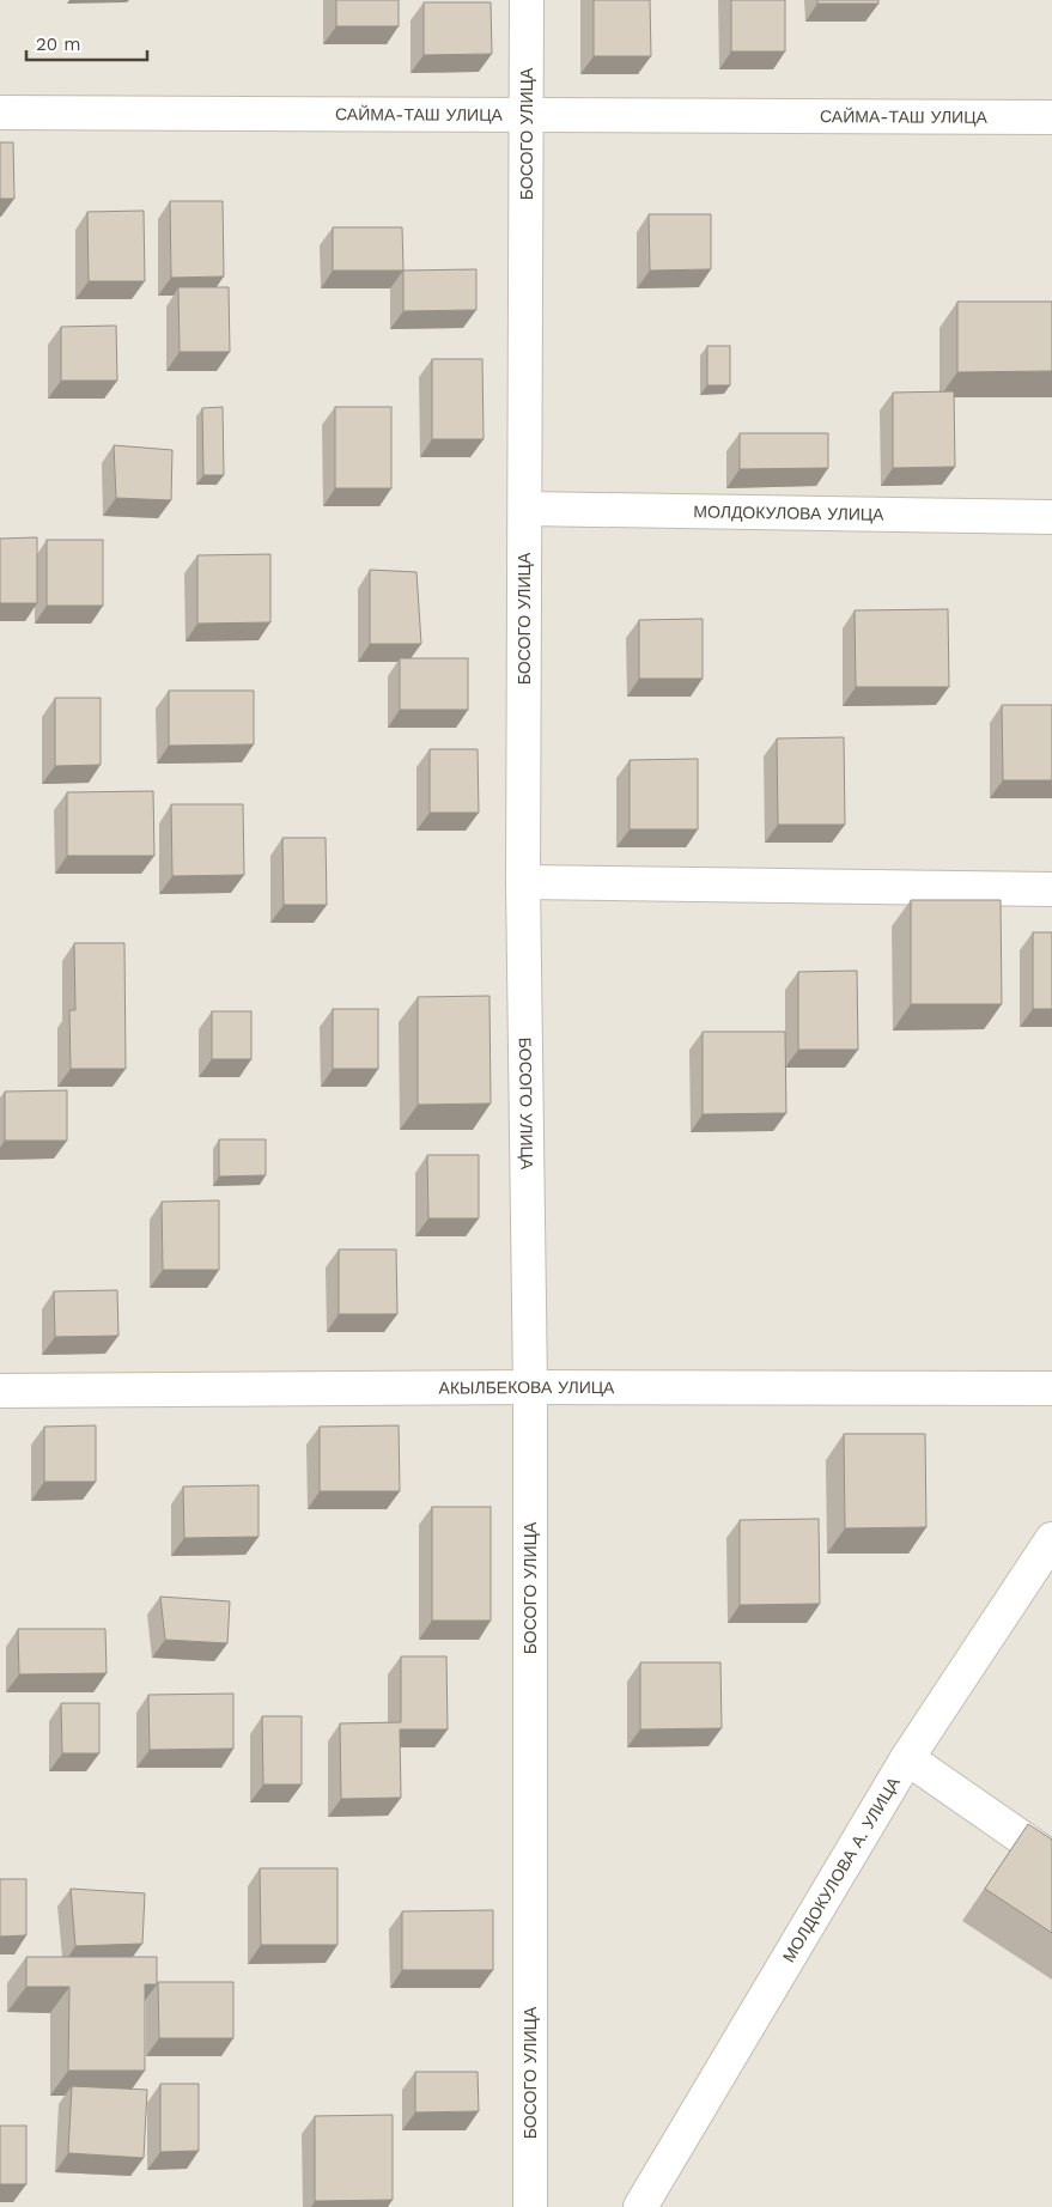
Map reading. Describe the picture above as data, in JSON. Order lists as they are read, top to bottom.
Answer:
{
  "streets": {
    "street": [
      "САЙМА-ТАШ УЛИЦА",
      "БОСОГО УЛИЦА",
      "МОЛДОКУЛОВА УЛИЦА",
      "АКЫЛБЕКОВА УЛИЦА",
      "МОЛДОКУЛОВА А. УЛИЦА"
    ]
  },
  "crossings": [
    ["САЙМА-ТАШ УЛИЦА", "БОСОГО УЛИЦА"],
    ["БОСОГО УЛИЦА", "МОЛДОКУЛОВА УЛИЦА"],
    ["БОСОГО УЛИЦА", "АКЫЛБЕКОВА УЛИЦА"]
  ],
  "scale_bar": "20 m"
}
